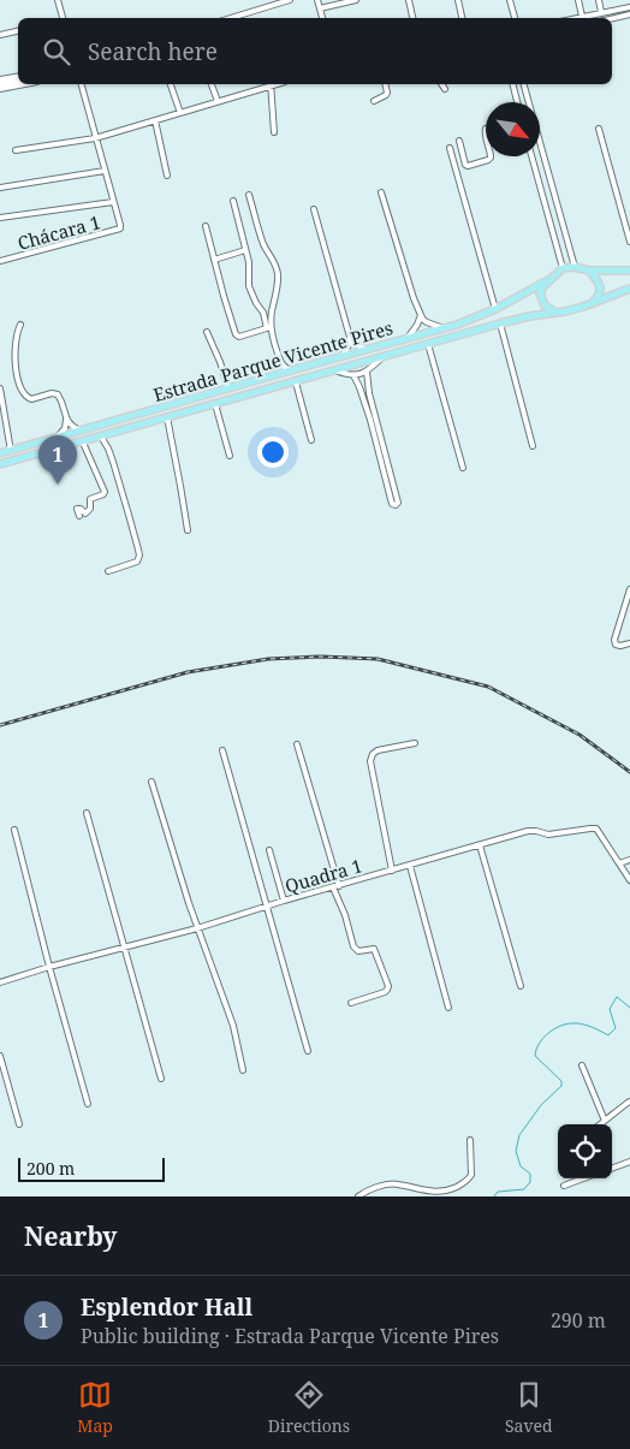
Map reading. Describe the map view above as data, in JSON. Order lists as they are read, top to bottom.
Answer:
{
  "streets": {
    "main road": ["Estrada Parque Vicente Pires"],
    "street": ["Chácara 1", "Quadra 1"]
  },
  "scale_bar": "200 m",
  "north": "bottom right",
  "page": {
    "search": "Search here",
    "pins": "1",
    "scale": "200 m",
    "heading": "Nearby",
    "list": [
      {
        "mark": "1",
        "name": "Esplendor Hall",
        "note": "Public building · Estrada Parque Vicente Pires",
        "value": "290 m"
      }
    ],
    "nav": ["Map", "Directions", "Saved"]
  }
}
